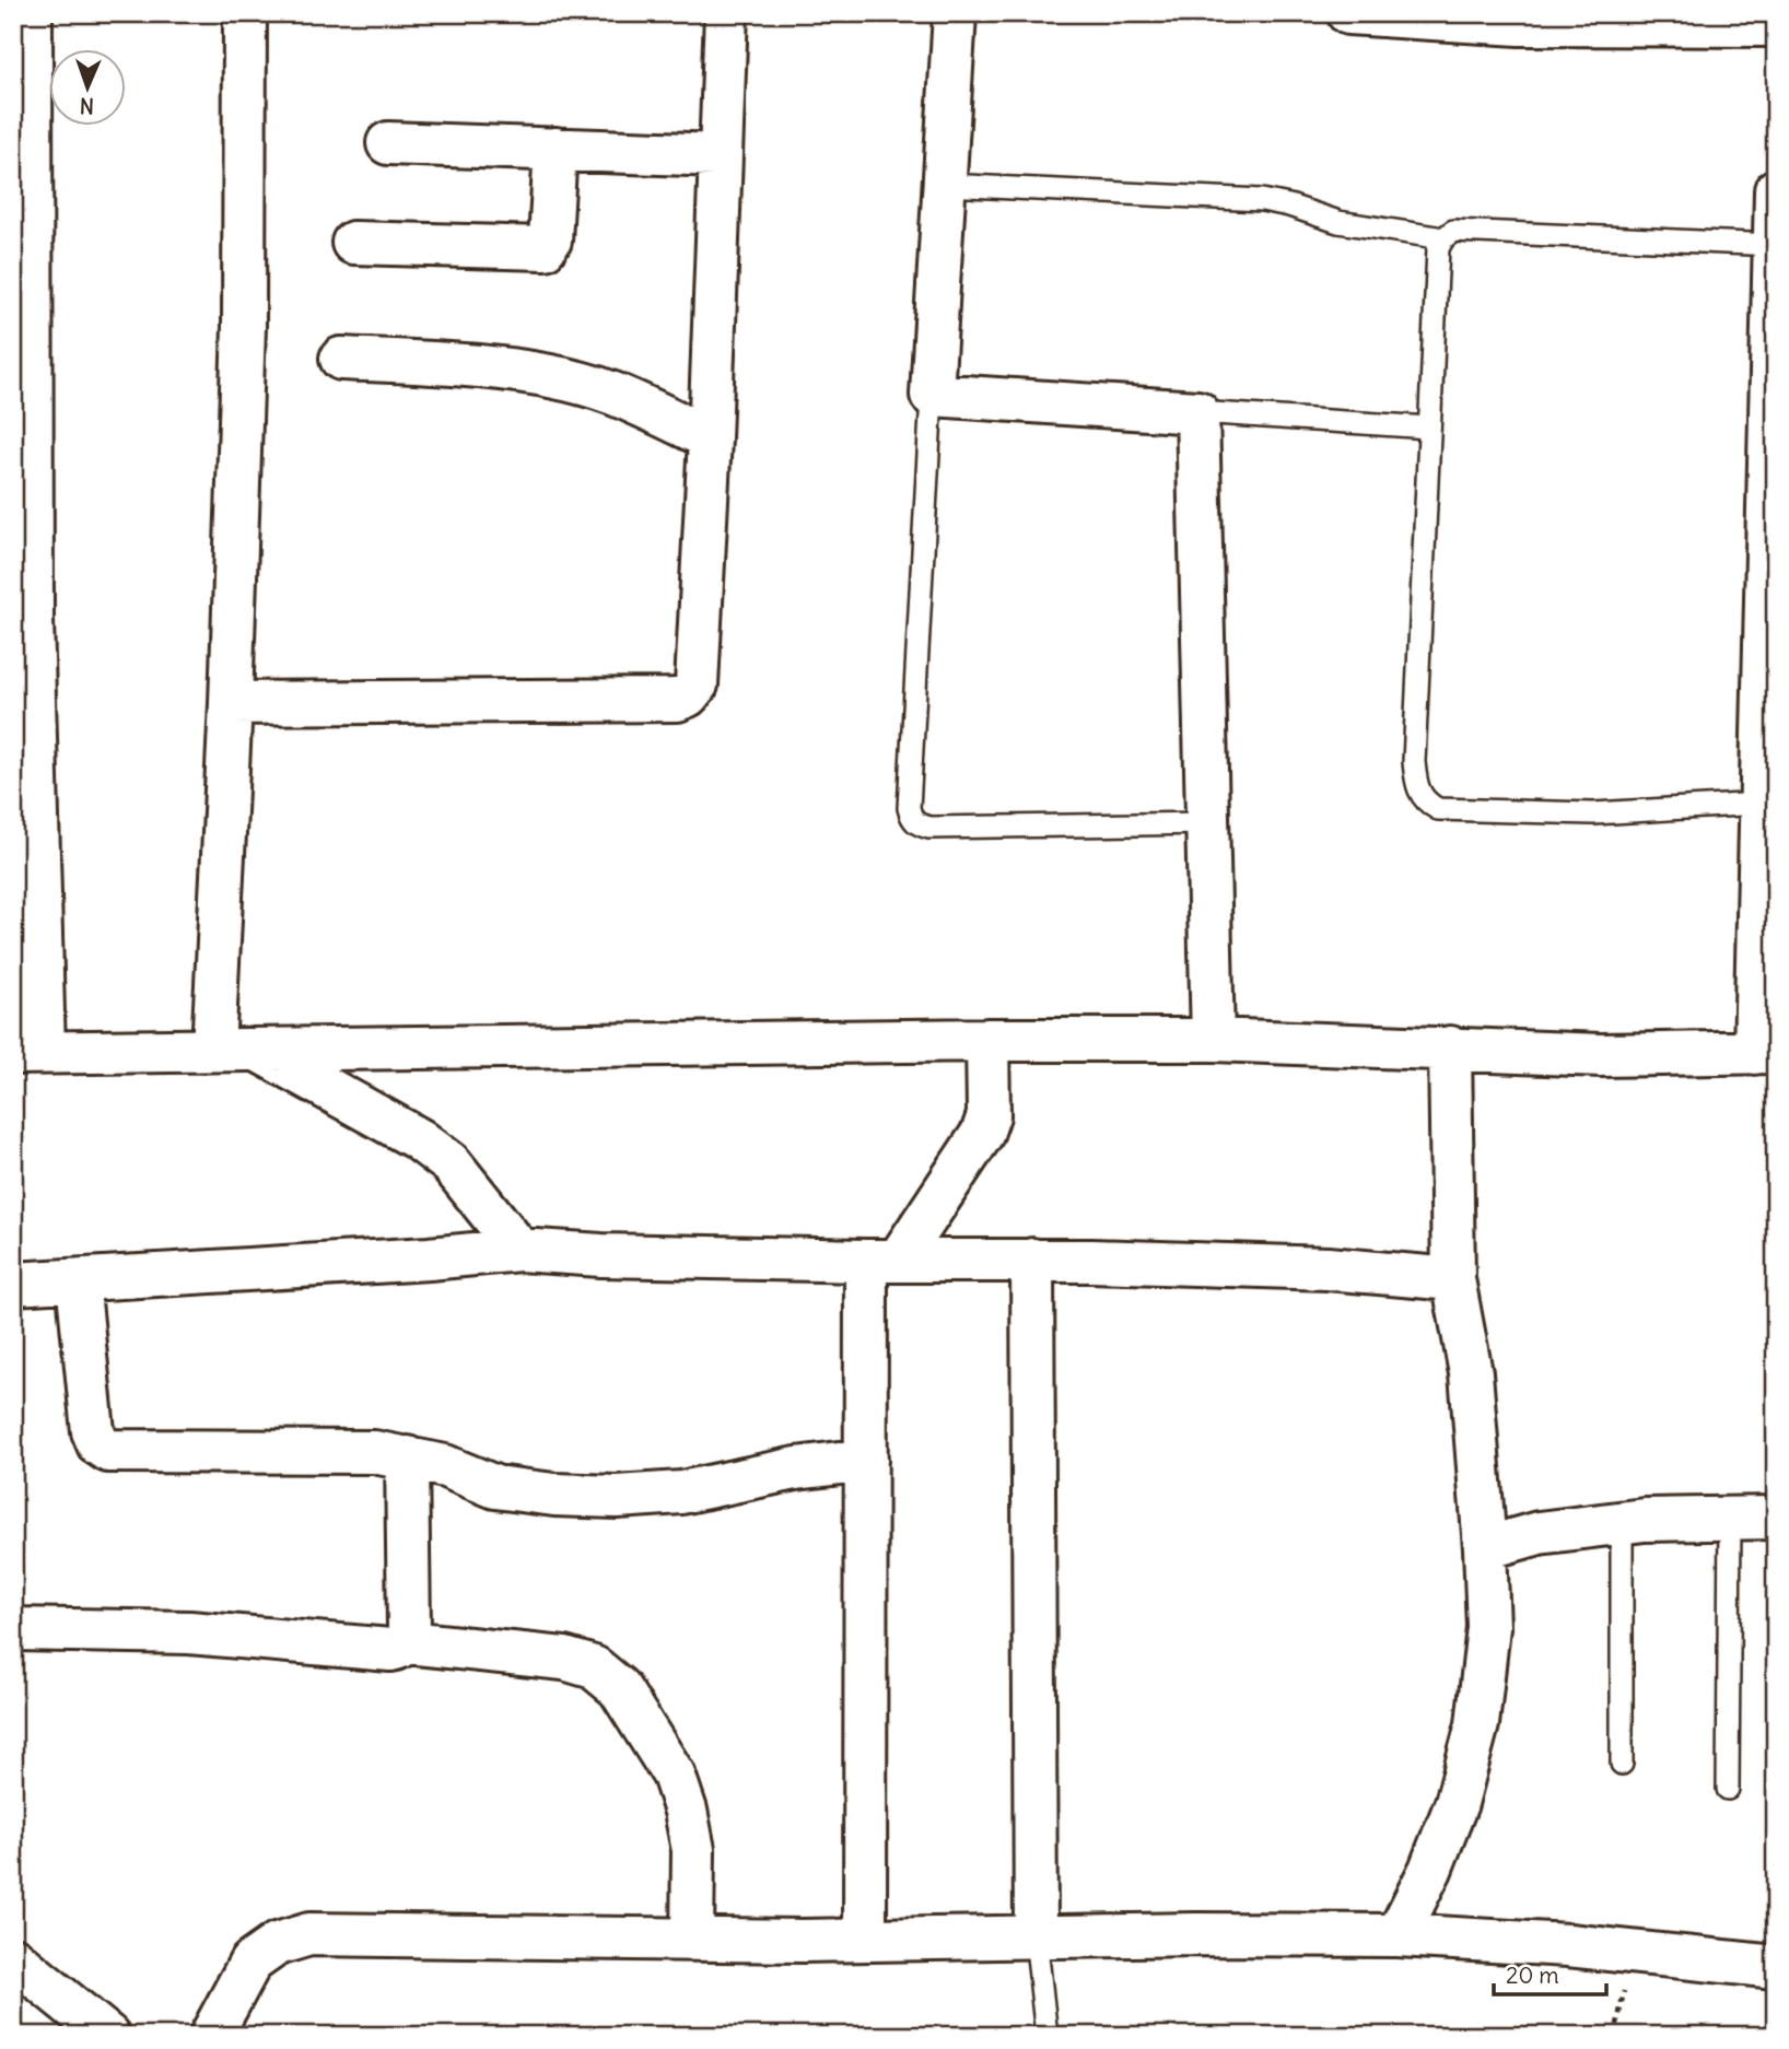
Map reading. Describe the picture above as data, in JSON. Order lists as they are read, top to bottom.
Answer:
{
  "scale_bar": "20 m",
  "north": "bottom"
}
